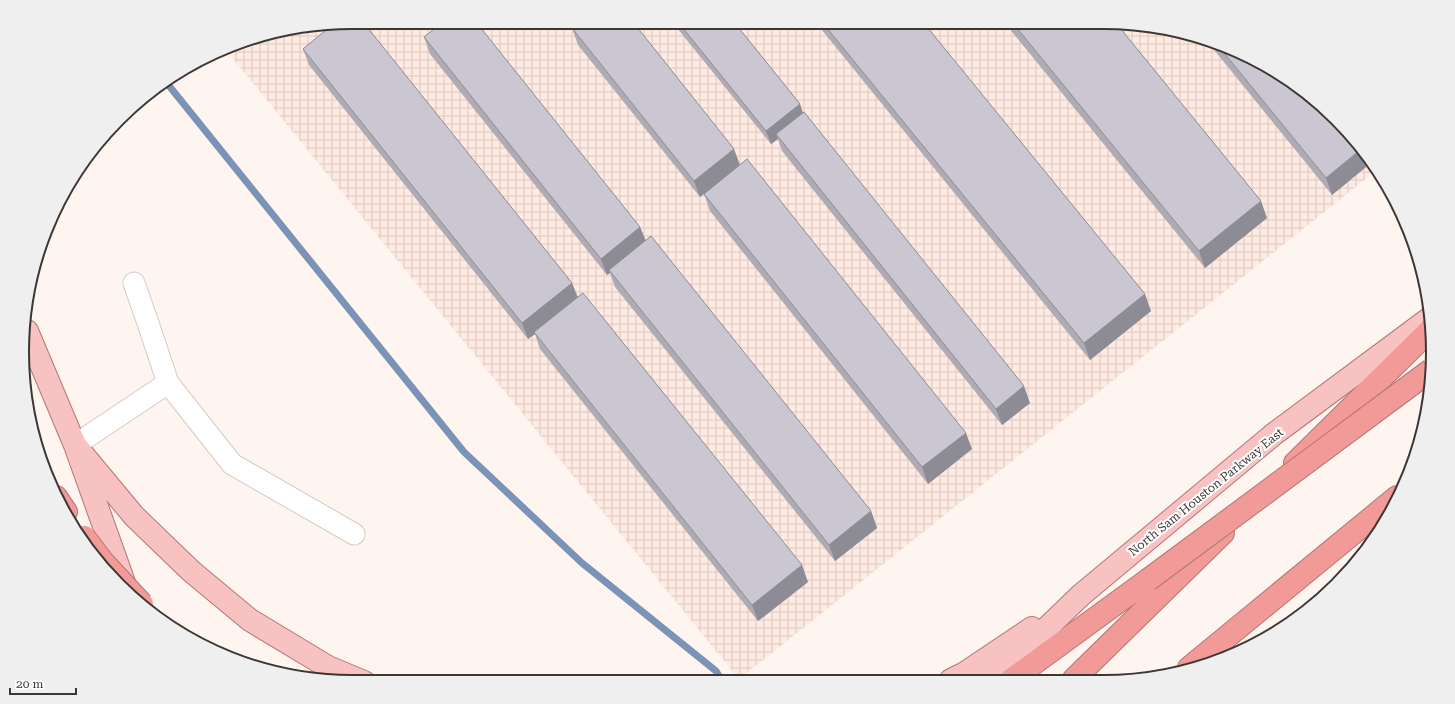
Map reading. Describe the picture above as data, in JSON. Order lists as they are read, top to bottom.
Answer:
{
  "streets": {
    "main road": ["North Sam Houston Parkway East"]
  },
  "scale_bar": "20 m"
}
